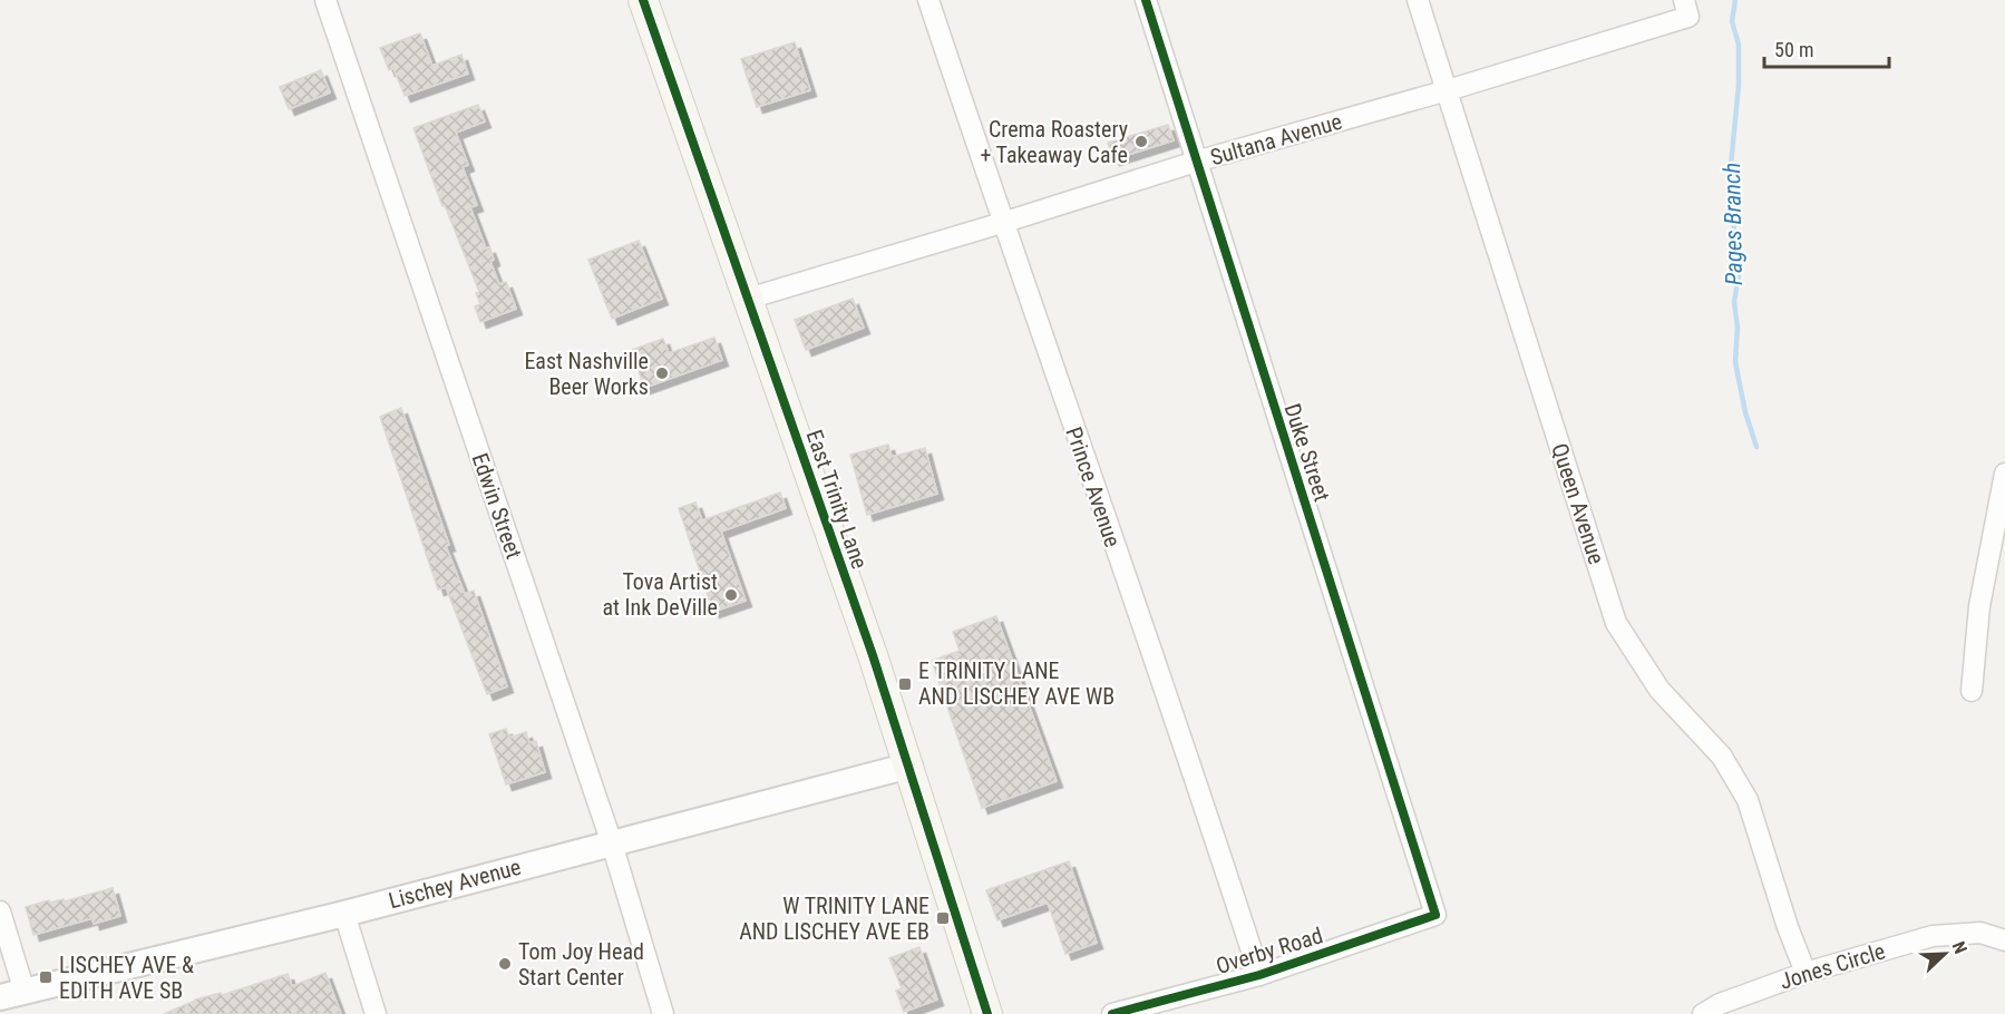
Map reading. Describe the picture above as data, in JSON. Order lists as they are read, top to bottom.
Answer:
{
  "streets": {
    "main road": ["East Trinity Lane"],
    "street": [
      "Sultana Avenue",
      "Duke Street",
      "Prince Avenue",
      "Queen Avenue",
      "Edwin Street",
      "Lischey Avenue",
      "Overby Road",
      "Jones Circle"
    ]
  },
  "crossings": [
    ["Sultana Avenue", "Duke Street"],
    ["Sultana Avenue", "Prince Avenue"],
    ["Sultana Avenue", "East Trinity Lane"],
    ["Sultana Avenue", "Queen Avenue"],
    ["Duke Street", "Overby Road"],
    ["Prince Avenue", "Overby Road"],
    ["East Trinity Lane", "Lischey Avenue"],
    ["Queen Avenue", "Jones Circle"],
    ["Edwin Street", "Lischey Avenue"]
  ],
  "water": ["Pages Branch"],
  "places": {
    "other": [
      "Crema Roastery + Takeaway Cafe",
      "East Nashville Beer Works",
      "Tova Artist at Ink DeVille",
      "Tom Joy Head Start Center"
    ],
    "transit": ["E TRINITY LANE AND LISCHEY AVE WB", "W TRINITY LANE AND LISCHEY AVE EB", "LISCHEY AVE & EDITH AVE SB"]
  },
  "scale_bar": "50 m",
  "north": "top right"
}
